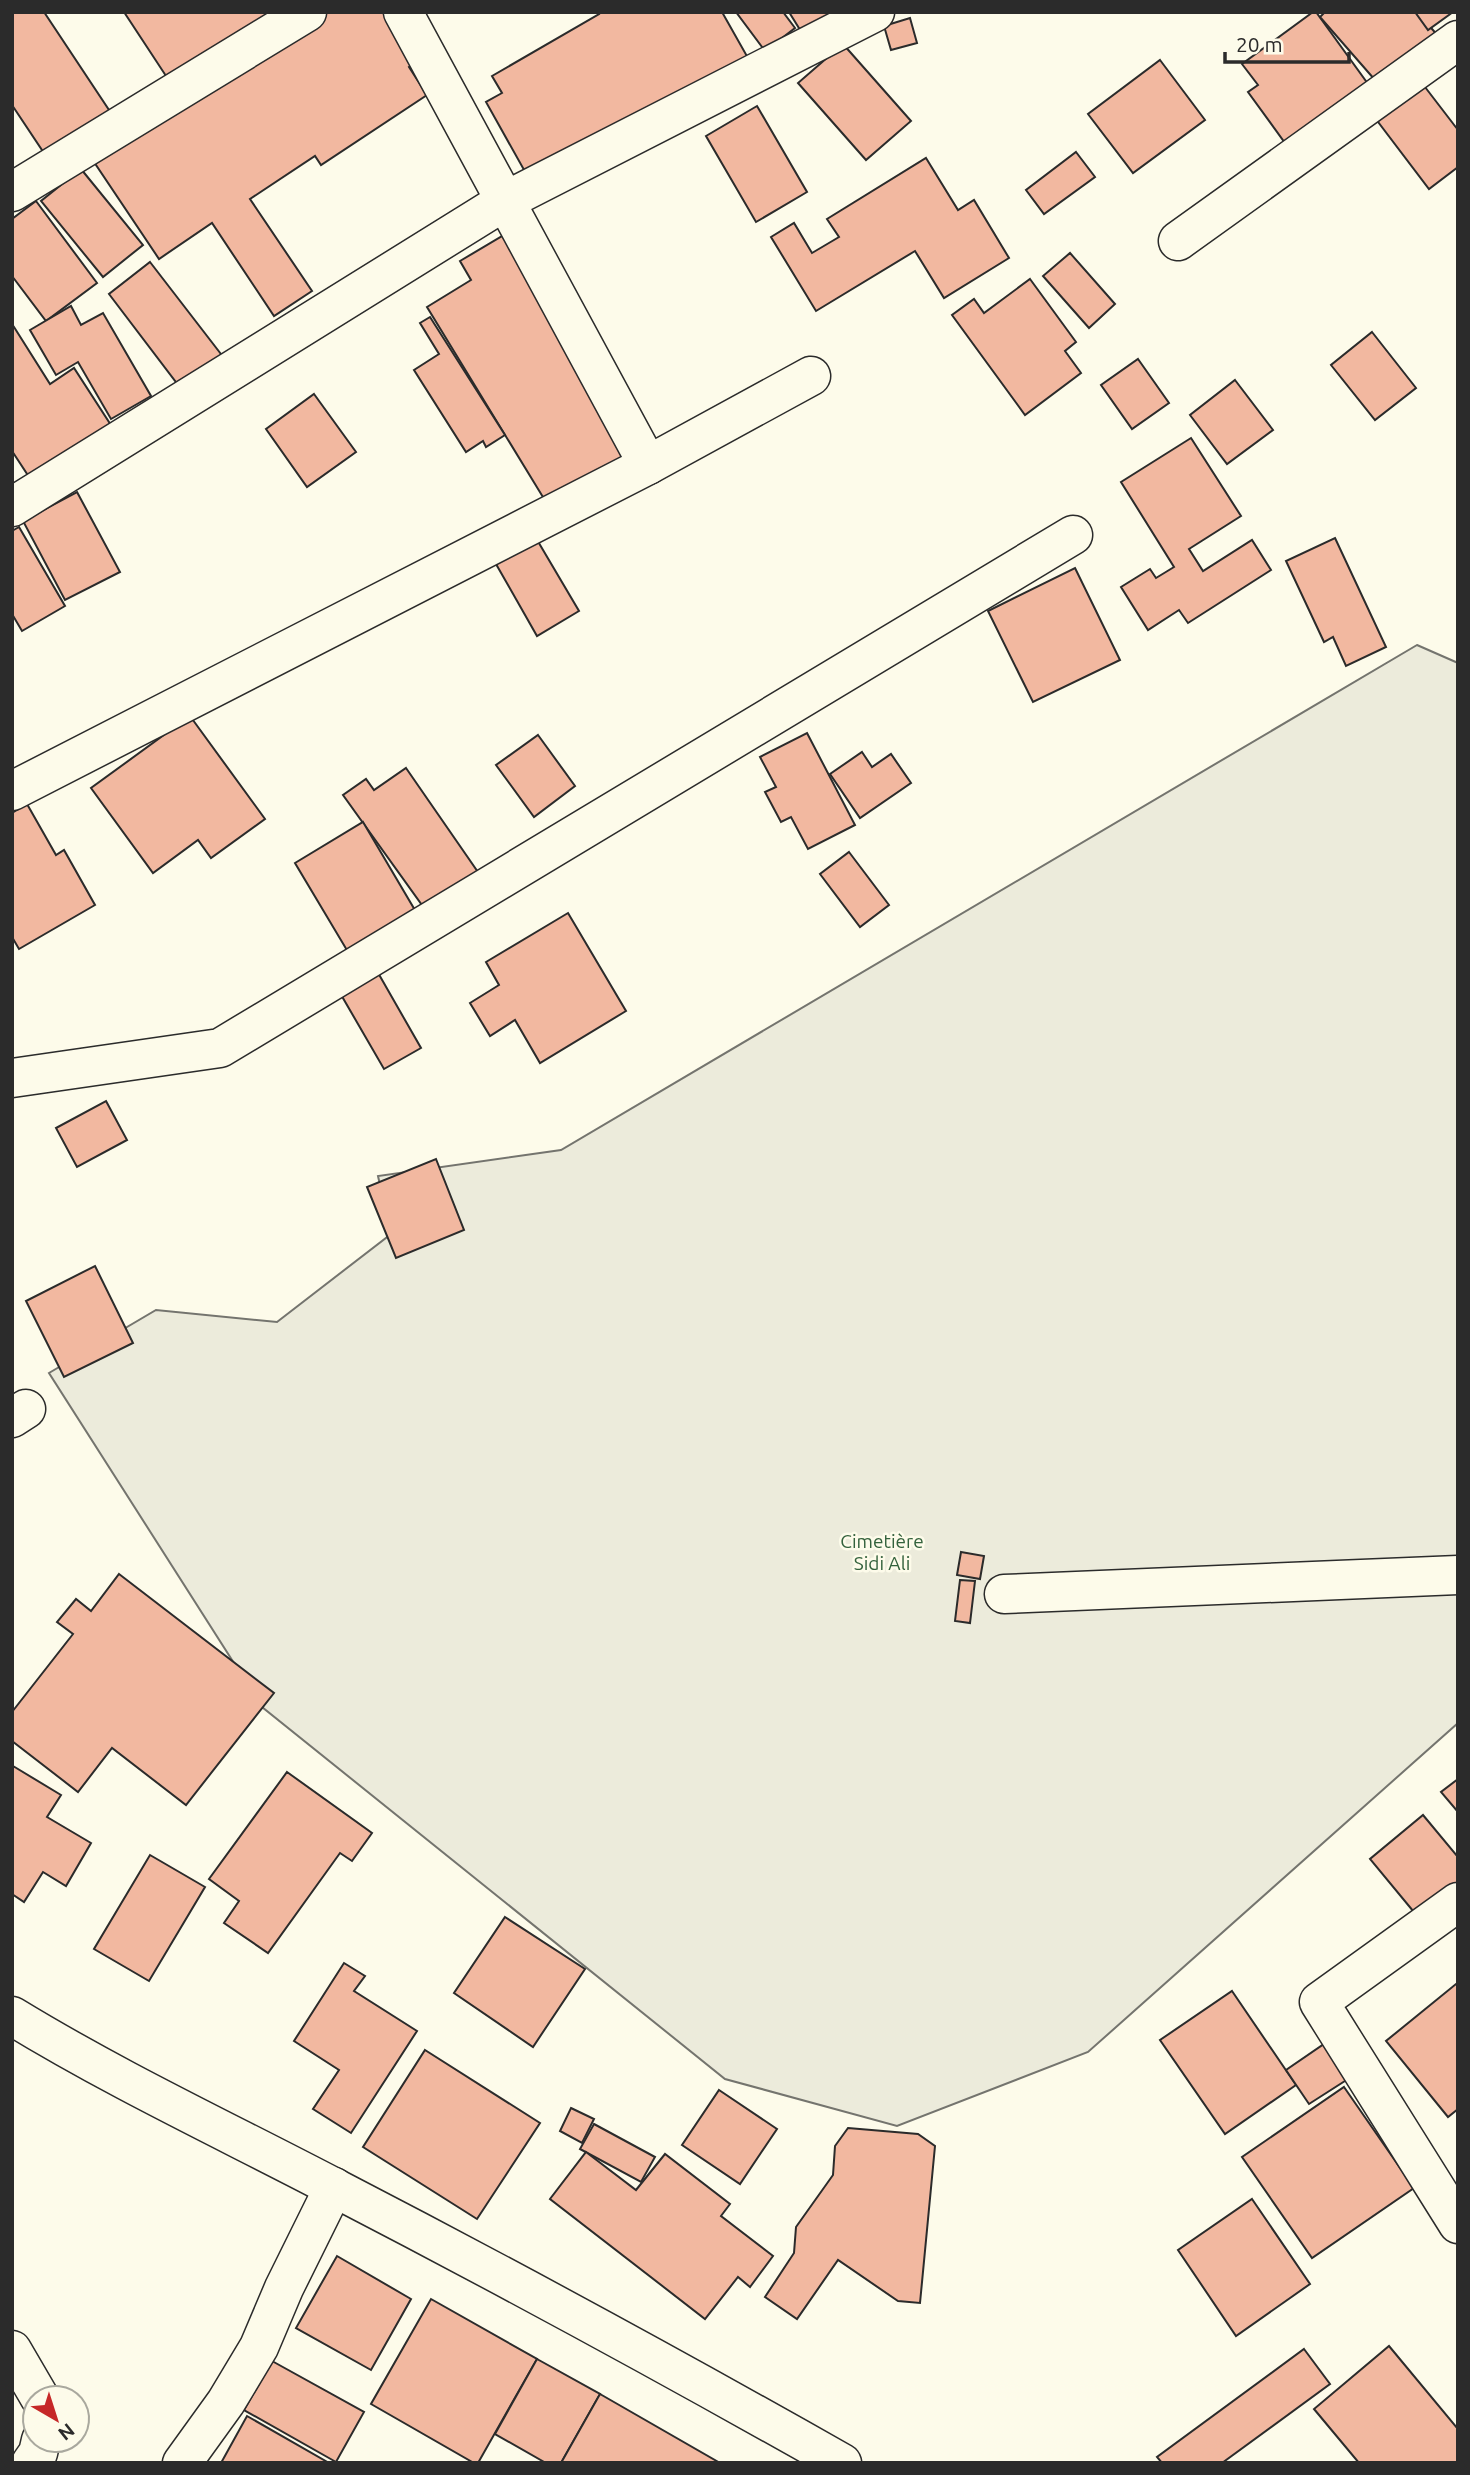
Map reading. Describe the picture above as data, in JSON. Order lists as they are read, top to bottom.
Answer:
{
  "parks": ["Cimetière Sidi Ali"],
  "scale_bar": "20 m",
  "north": "bottom right"
}
